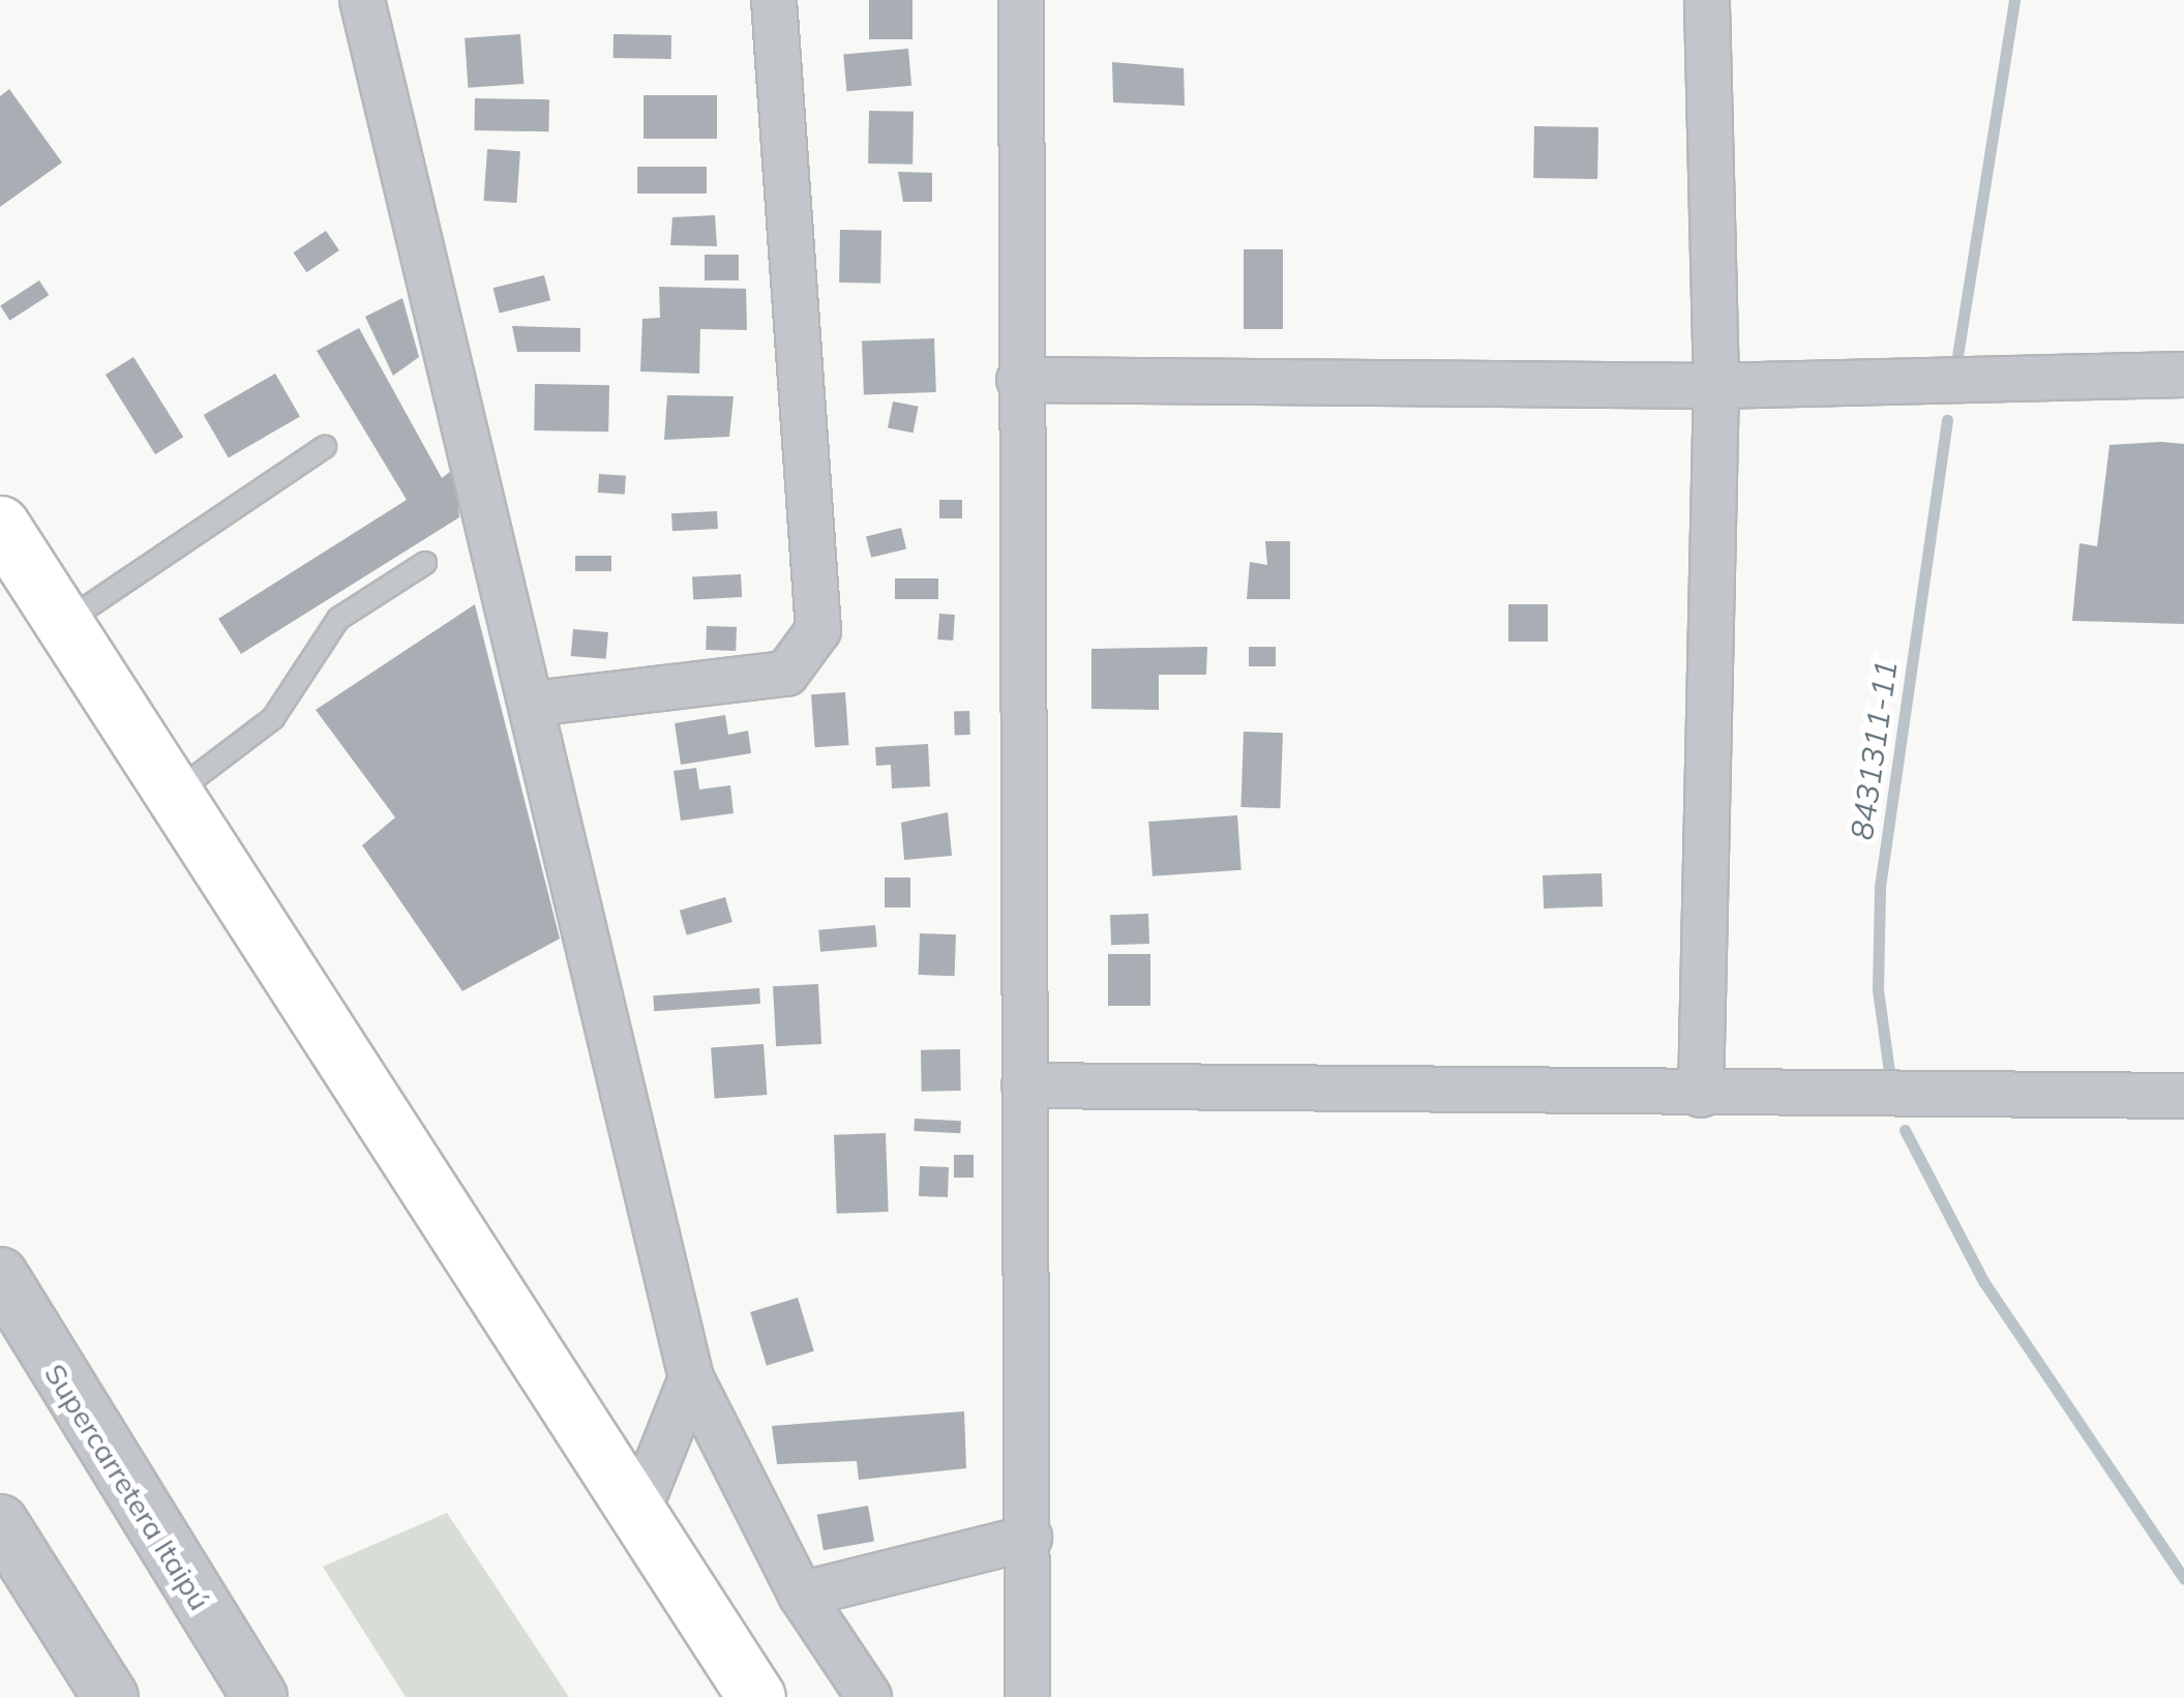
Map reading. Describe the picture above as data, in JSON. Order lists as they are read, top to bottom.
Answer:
{
  "streets": {
    "street": ["Supercarretera Itaipú"]
  },
  "water": ["8431311-11"]
}
